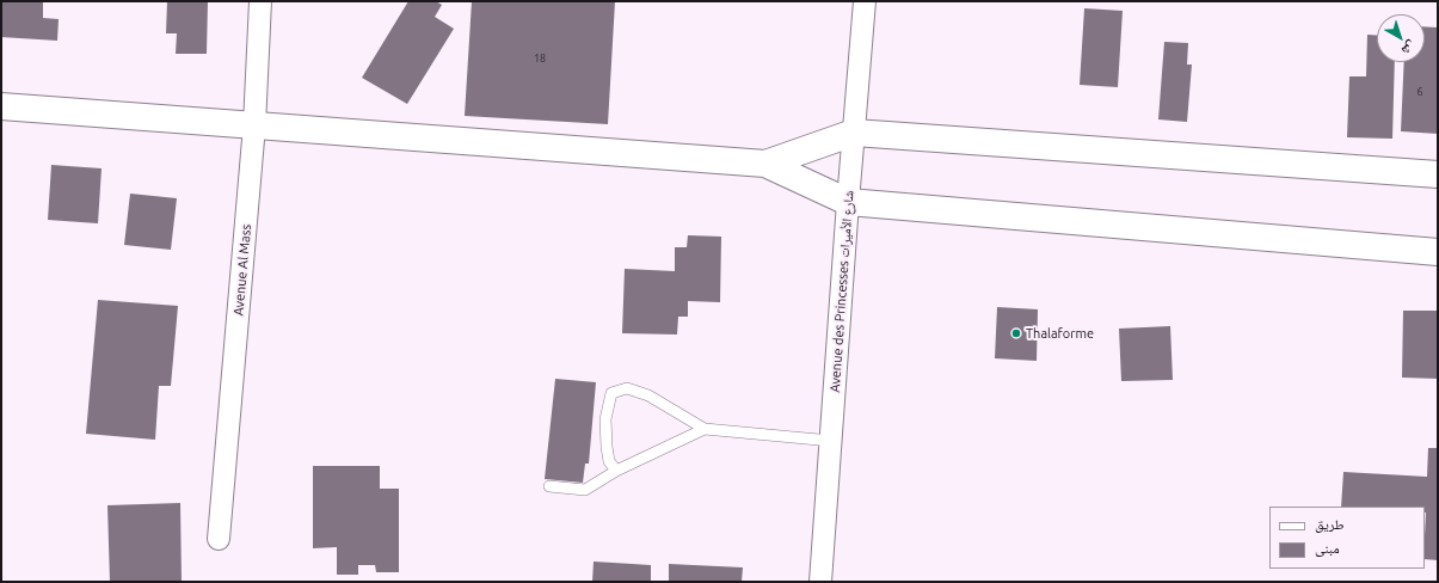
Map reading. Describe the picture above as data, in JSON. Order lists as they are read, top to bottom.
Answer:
{
  "streets": {
    "street": ["Avenue Al Mass", "Avenue des Princesses شارع الأميرات"]
  },
  "places": ["Thalaforme"],
  "house_numbers": ["18", "6"],
  "legend": ["طريق", "مبنى"],
  "north": "bottom right"
}
